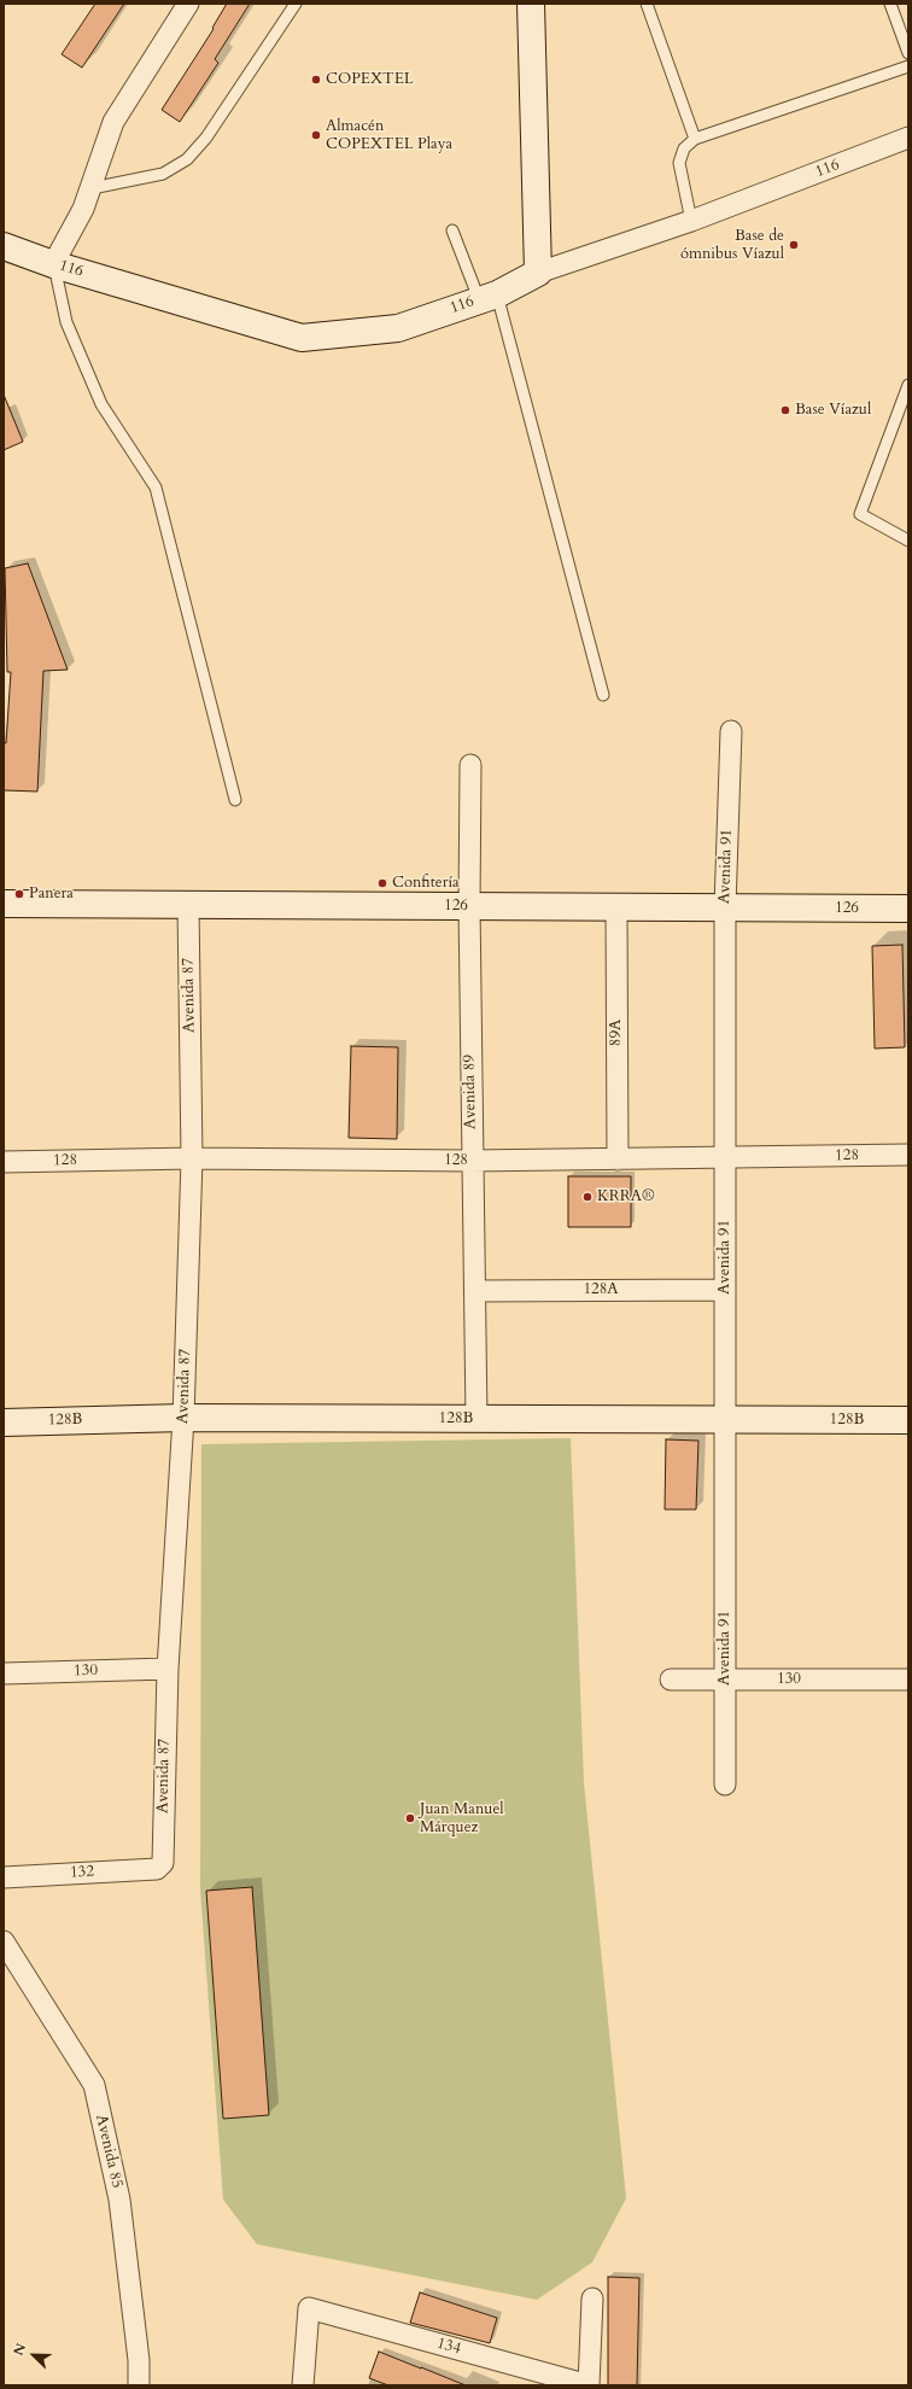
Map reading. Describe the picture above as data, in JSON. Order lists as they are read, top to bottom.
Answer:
{
  "streets": {
    "street": [
      "116",
      "Avenida 91",
      "126",
      "Avenida 87",
      "89A",
      "Avenida 89",
      "128",
      "128A",
      "128B",
      "130",
      "132",
      "Avenida 85",
      "134"
    ]
  },
  "crossings": [
    ["Avenida 91", "126"],
    ["Avenida 91", "128"],
    ["Avenida 91", "128A"],
    ["Avenida 91", "128B"],
    ["Avenida 91", "130"],
    ["126", "Avenida 87"],
    ["126", "89A"],
    ["126", "Avenida 89"],
    ["Avenida 87", "128"],
    ["Avenida 87", "128B"],
    ["Avenida 87", "130"],
    ["Avenida 87", "132"],
    ["89A", "128"],
    ["Avenida 89", "128"],
    ["Avenida 89", "128A"],
    ["Avenida 89", "128B"]
  ],
  "places": [
    "COPEXTEL",
    "Almacén COPEXTEL Playa",
    "Base de ómnibus Víazul",
    "Base Víazul",
    "Confitería",
    "Panera",
    "KRRA®",
    "Juan Manuel Márquez"
  ],
  "north": "top left"
}
